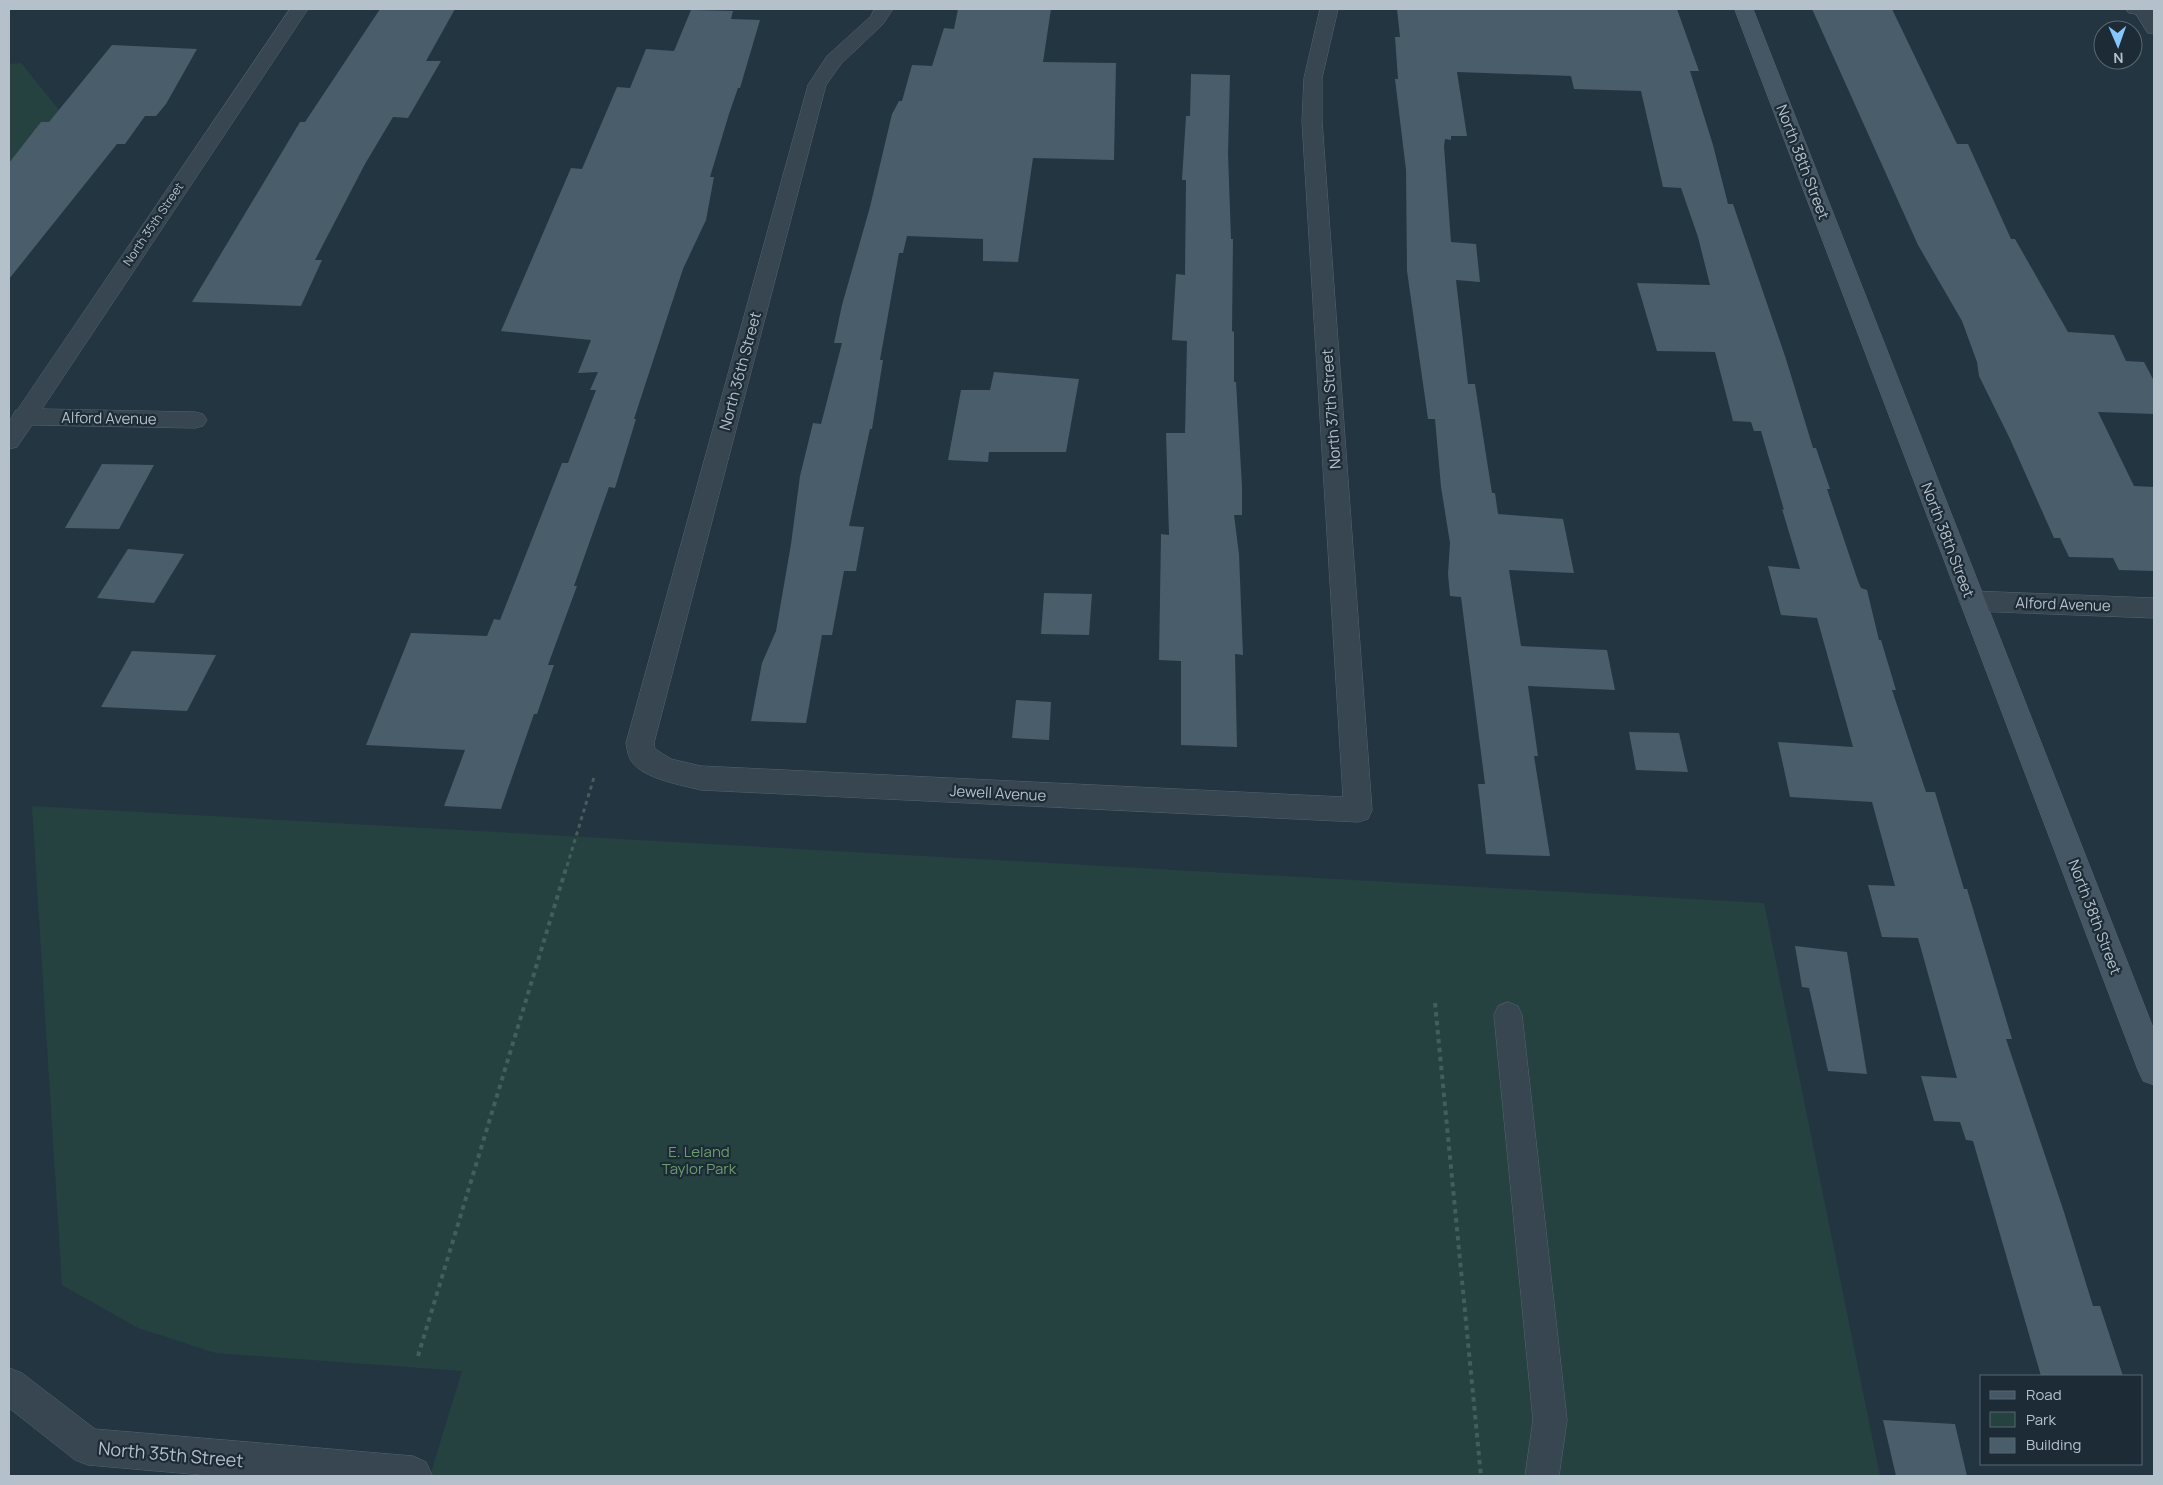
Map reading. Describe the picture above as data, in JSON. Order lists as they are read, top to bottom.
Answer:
{
  "streets": {
    "street": [
      "North 38th Street",
      "North 35th Street",
      "North 36th Street",
      "North 37th Street",
      "Alford Avenue",
      "Jewell Avenue"
    ]
  },
  "crossings": [
    ["North 38th Street", "Alford Avenue"],
    ["North 35th Street", "Alford Avenue"],
    ["North 36th Street", "Jewell Avenue"],
    ["North 37th Street", "Jewell Avenue"]
  ],
  "parks": ["E. Leland Taylor Park"],
  "legend": ["Road", "Park", "Building"],
  "north": "bottom"
}
